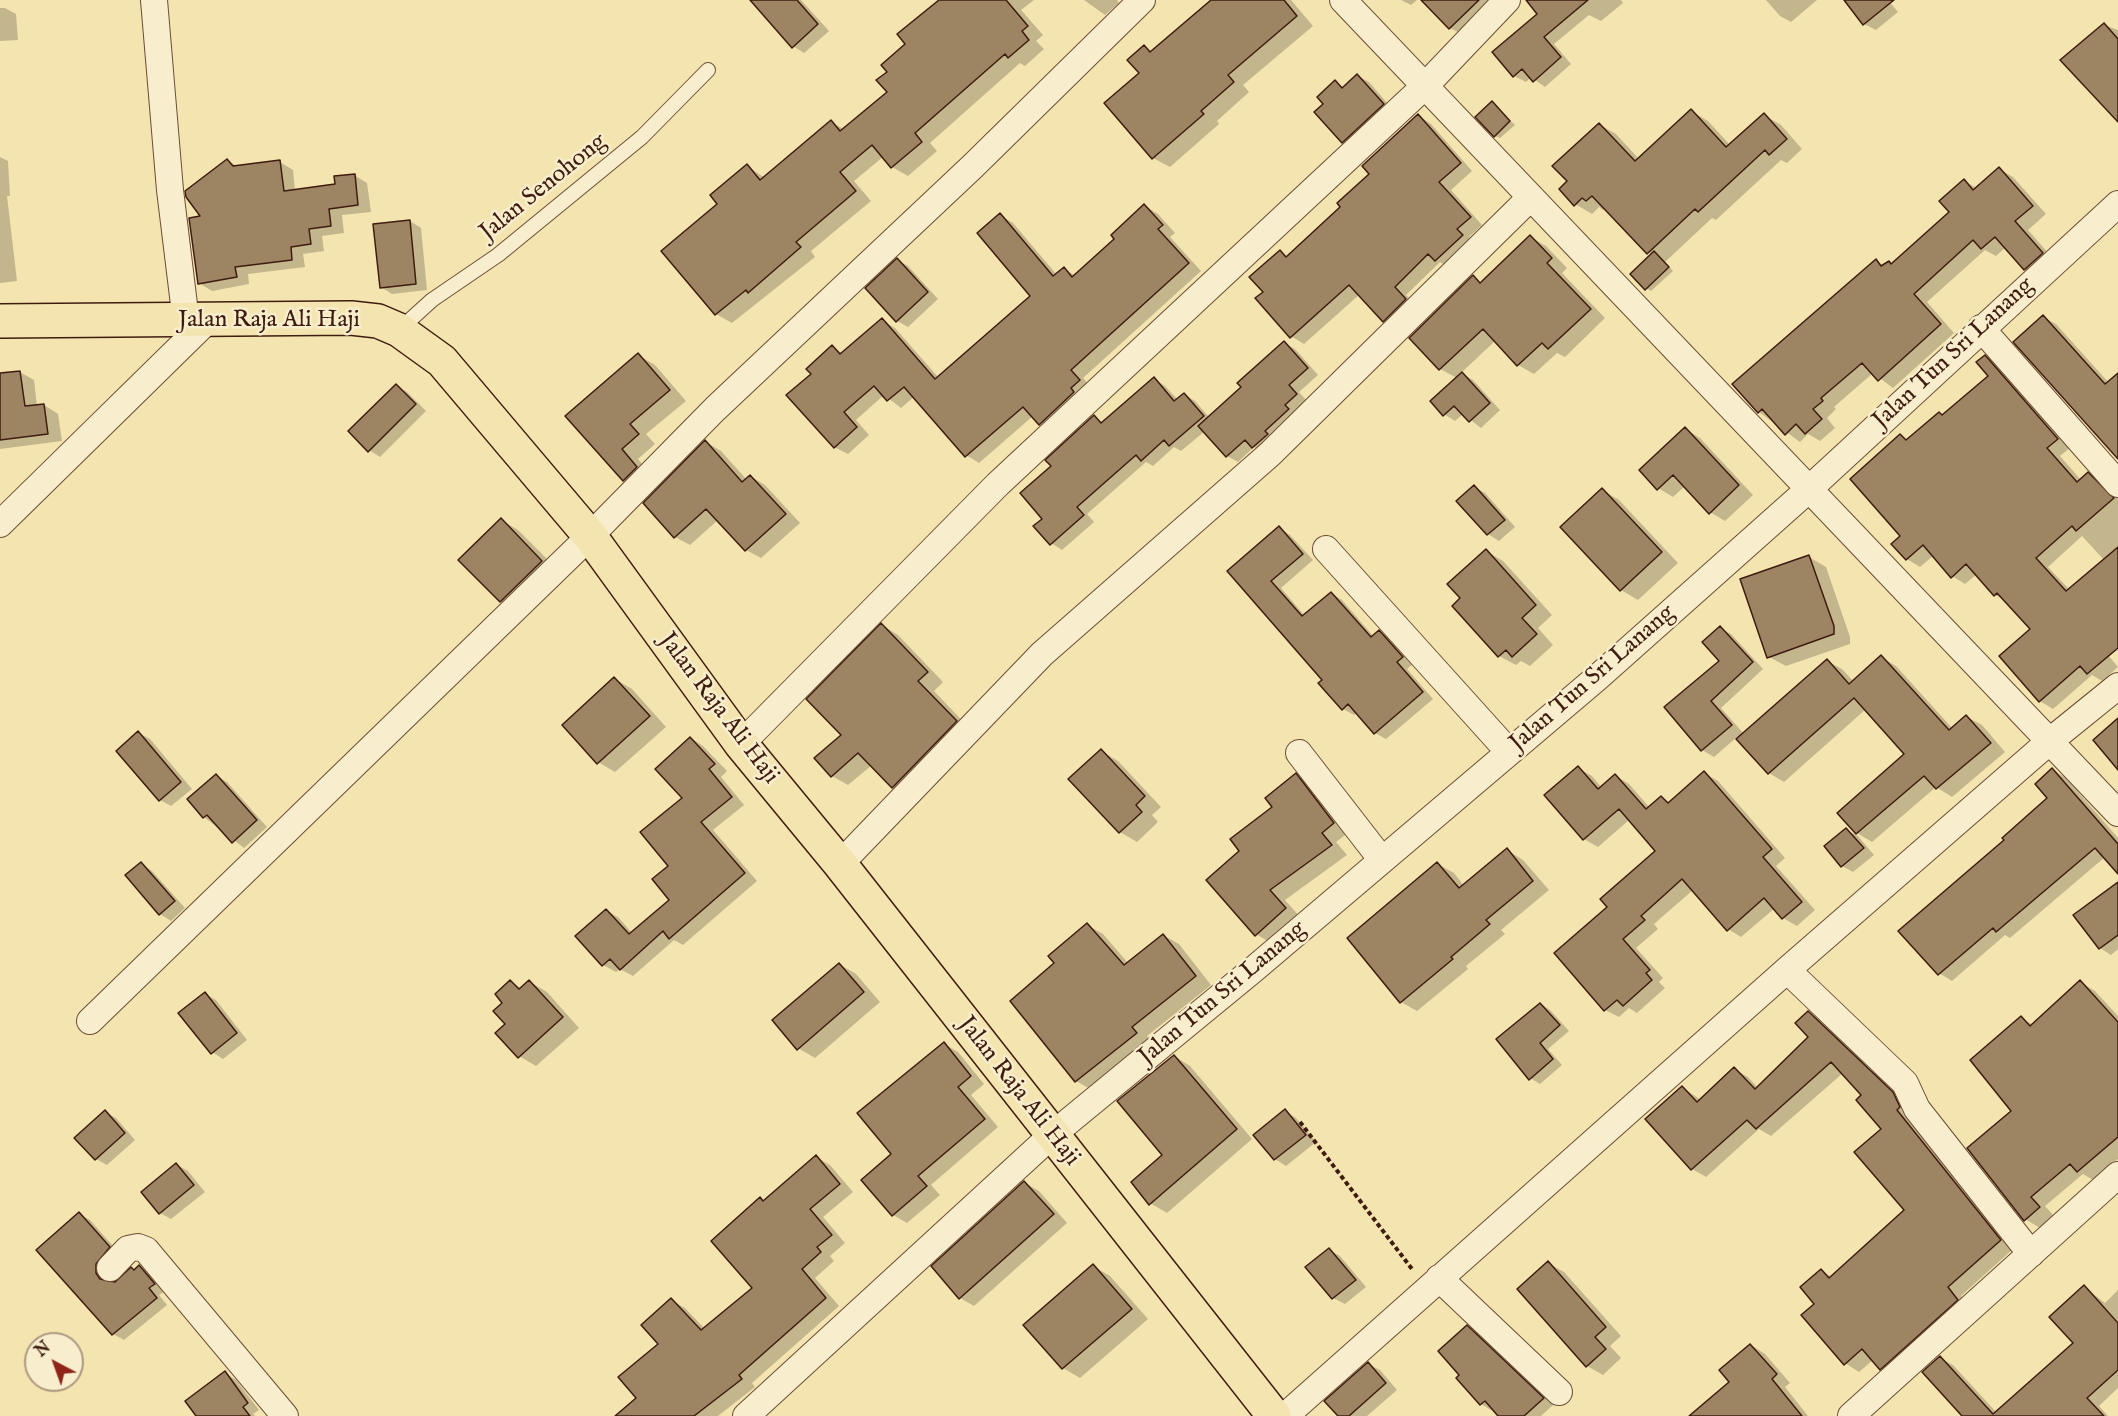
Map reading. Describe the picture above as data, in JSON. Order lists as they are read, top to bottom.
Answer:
{
  "streets": {
    "main road": ["Jalan Raja Ali Haji"],
    "street": ["Jalan Tun Sri Lanang"],
    "lane": ["Jalan Senohong"]
  },
  "crossings": [
    ["Jalan Senohong", "Jalan Raja Ali Haji"],
    ["Jalan Raja Ali Haji", "Jalan Tun Sri Lanang"]
  ],
  "north": "top left"
}
